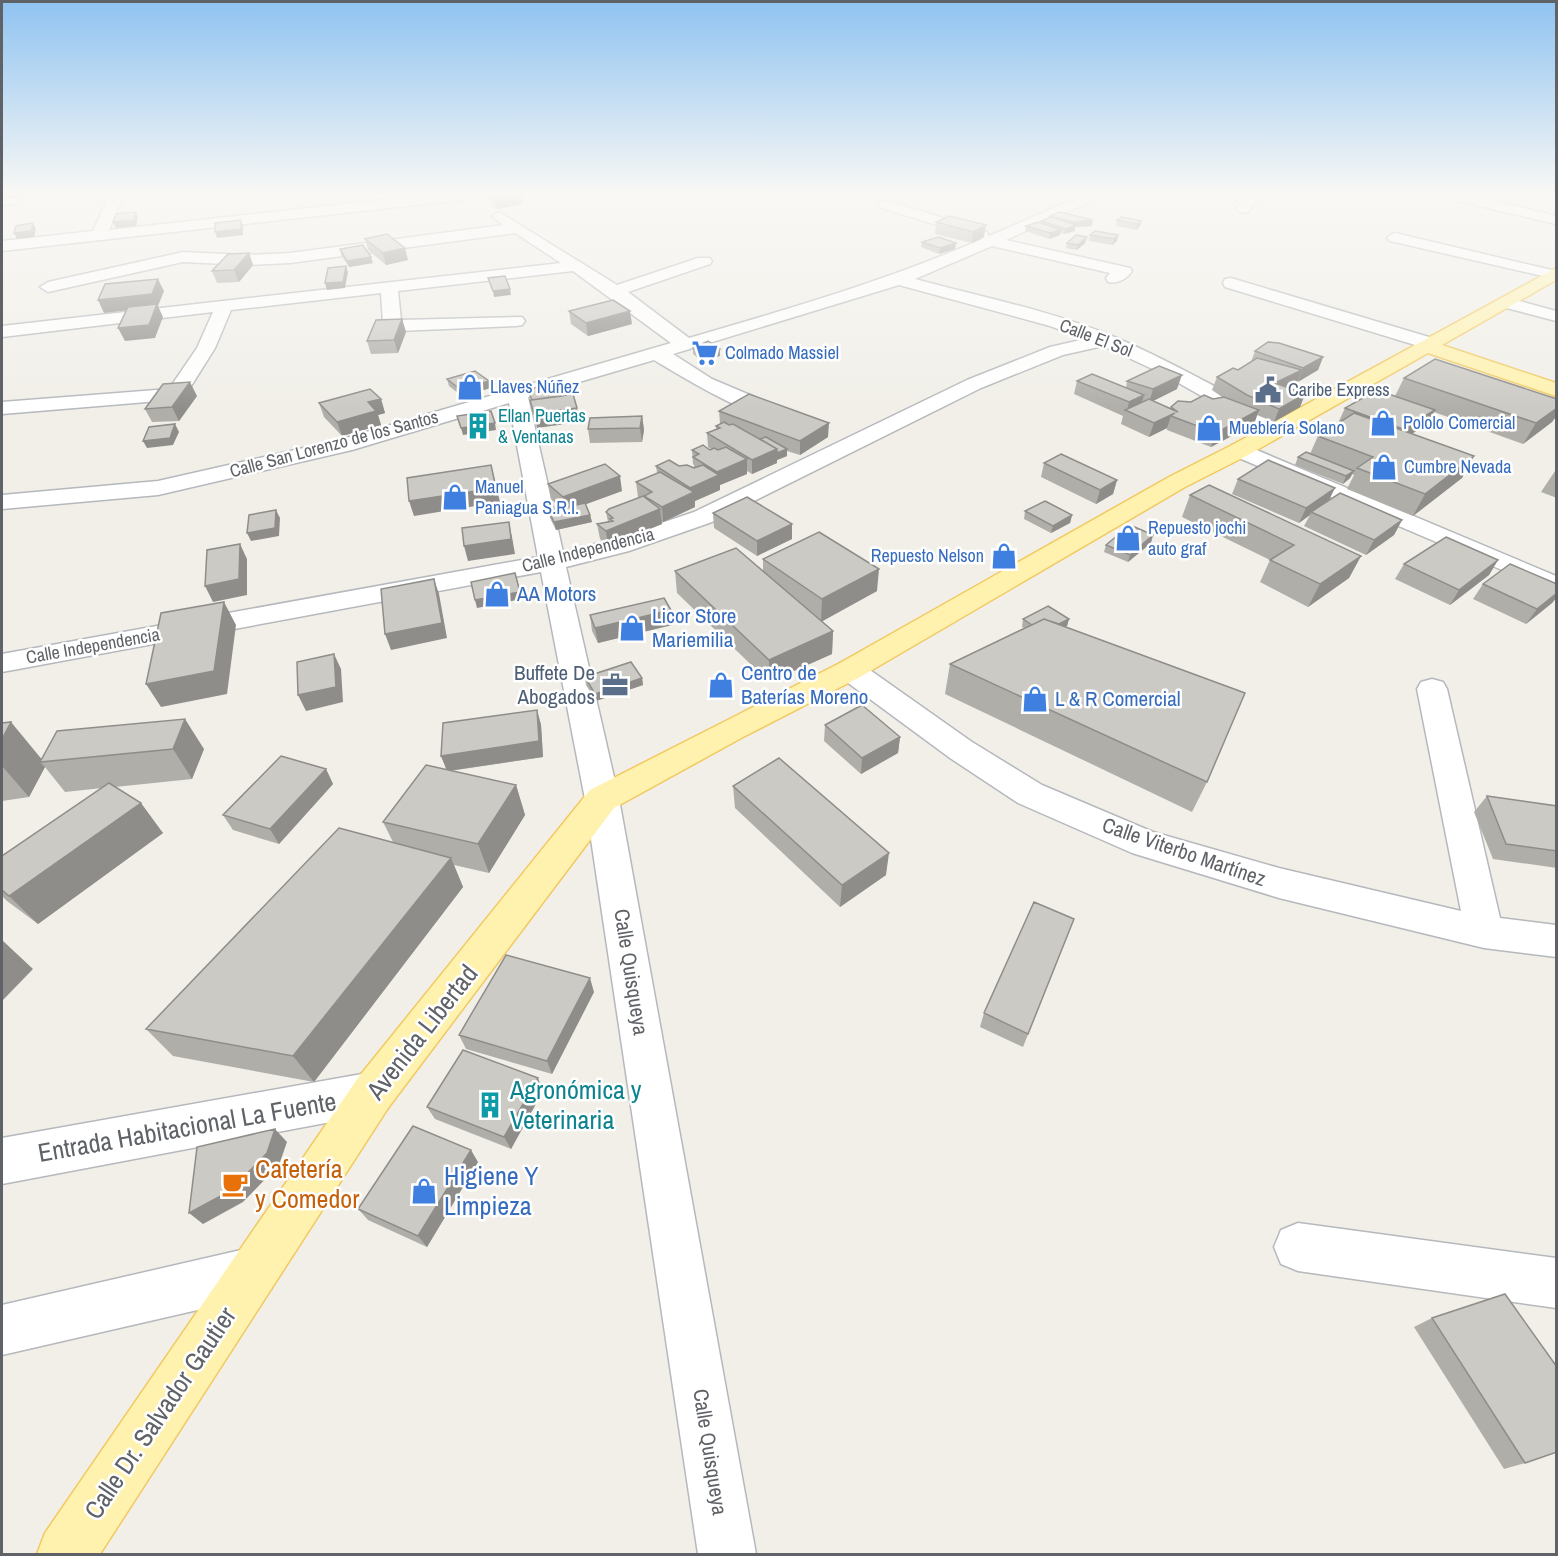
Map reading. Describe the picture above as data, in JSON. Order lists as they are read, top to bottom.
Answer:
{
  "streets": {
    "main road": ["Avenida Libertad", "Calle Dr. Salvador Gautier"],
    "street": [
      "Calle El Sol",
      "Calle San Lorenzo de los Santos",
      "Calle Independencia",
      "Calle Viterbo Martínez",
      "Calle Quisqueya",
      "Entrada Habitacional La Fuente"
    ]
  },
  "crossings": [
    ["Calle El Sol", "Calle San Lorenzo de los Santos"],
    ["Calle El Sol", "Calle Independencia"],
    ["Calle San Lorenzo de los Santos", "Calle Quisqueya"],
    ["Calle Independencia", "Calle Quisqueya"],
    ["Calle Quisqueya", "Avenida Libertad"],
    ["Avenida Libertad", "Entrada Habitacional La Fuente"],
    ["Avenida Libertad", "Calle Dr. Salvador Gautier"]
  ],
  "places": {
    "supermarket": ["Colmado Massiel"],
    "shop": [
      "Llaves Núñez",
      "Pololo Comercial",
      "Mueblería Solano",
      "Cumbre Nevada",
      "Manuel Paniagua S.R.I.",
      "Repuesto jochi auto graf",
      "Repuesto Nelson",
      "AA Motors",
      "Licor Store Mariemilia",
      "Centro de Baterías Moreno",
      "L & R Comercial",
      "Higiene Y Limpieza"
    ],
    "public building": ["Caribe Express"],
    "building": ["Ellan Puertas & Ventanas", "Agronómica y Veterinaria"],
    "office": ["Buffete De Abogados"],
    "cafe": ["Cafetería y Comedor"]
  }
}
